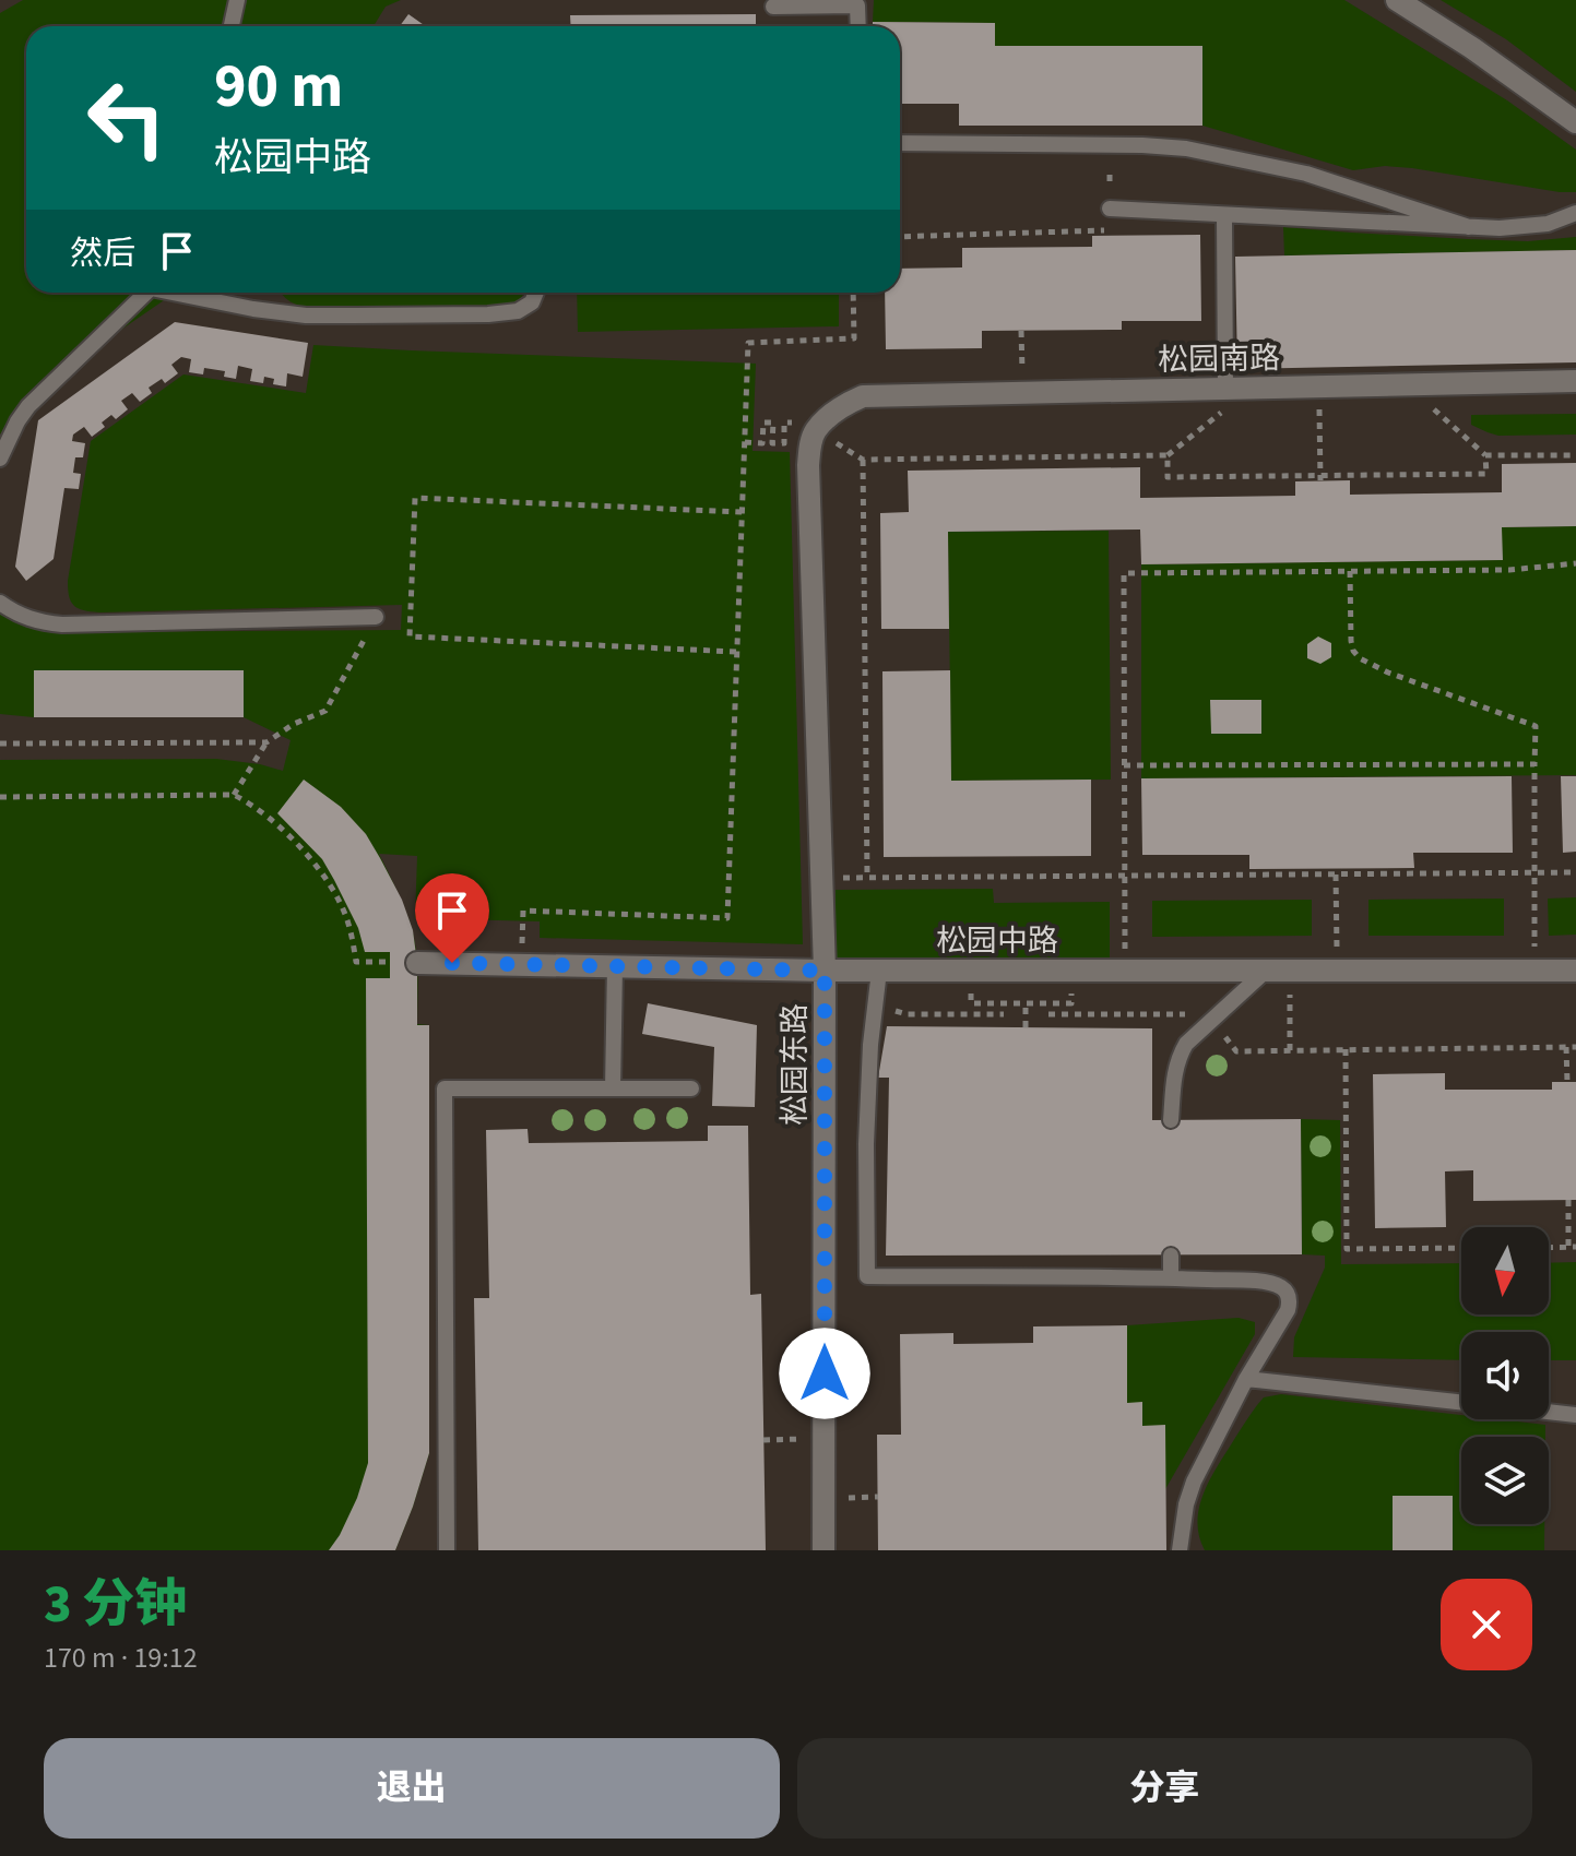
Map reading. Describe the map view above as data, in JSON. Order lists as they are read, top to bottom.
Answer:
{
  "streets": {
    "street": ["松园南路", "松园中路", "松园东路"]
  },
  "crossings": [
    ["松园南路", "松园东路"],
    ["松园中路", "松园东路"]
  ],
  "north": "bottom",
  "page": {
    "turn": ["90 m", "松园中路"],
    "then": "然后",
    "heading": ["3 分钟", "170 m · 19:12"],
    "buttons": ["退出", "分享"]
  }
}
